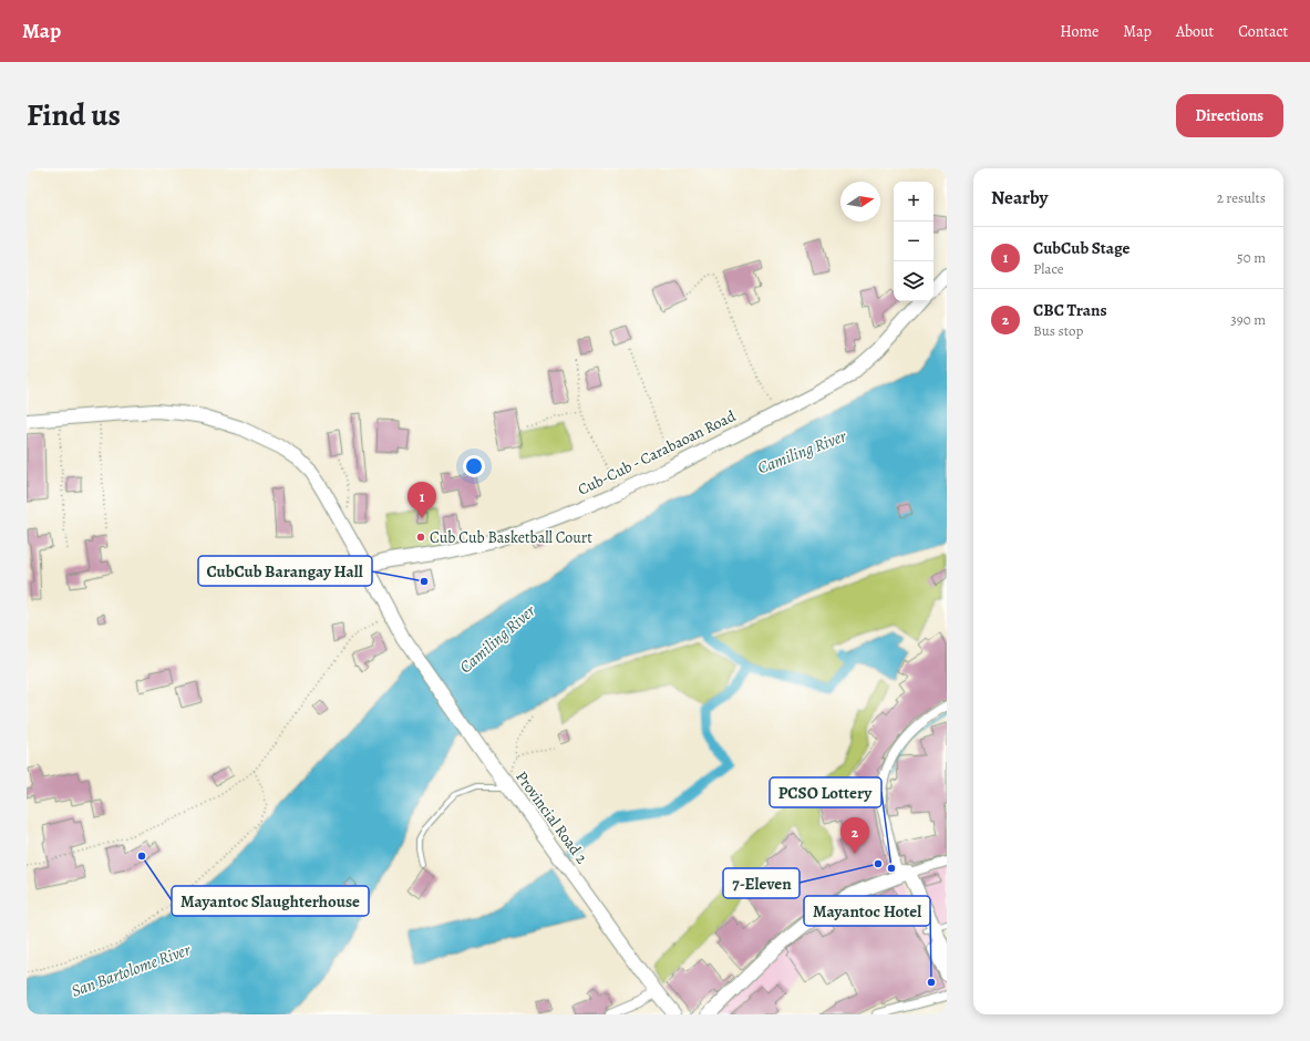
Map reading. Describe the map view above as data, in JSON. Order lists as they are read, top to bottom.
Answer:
{
  "streets": {
    "street": ["Cub-Cub - Carabaoan Road", "Provincial Road 2"]
  },
  "crossings": [
    ["Cub-Cub - Carabaoan Road", "Provincial Road 2"]
  ],
  "water": ["Camiling River", "San Bartolome River"],
  "places": [
    "Cub Cub Basketball Court",
    "CubCub Barangay Hall",
    "Mayantoc Slaughterhouse",
    "7-Eleven",
    "PCSO Lottery",
    "Mayantoc Hotel"
  ],
  "north": "right",
  "page": {
    "header": "Map",
    "nav": [
      "Home",
      "Map",
      "About",
      "Contact"
    ],
    "title": "Find us",
    "buttons": "Directions",
    "heading": ["Nearby", "2 results"],
    "map_buttons": ["+", "−"],
    "list": [
      {
        "mark": "1",
        "name": "CubCub Stage",
        "note": "Place",
        "value": "50 m"
      },
      {
        "mark": "2",
        "name": "CBC Trans",
        "note": "Bus stop",
        "value": "390 m"
      }
    ],
    "pins": ["1", "2"]
  }
}
